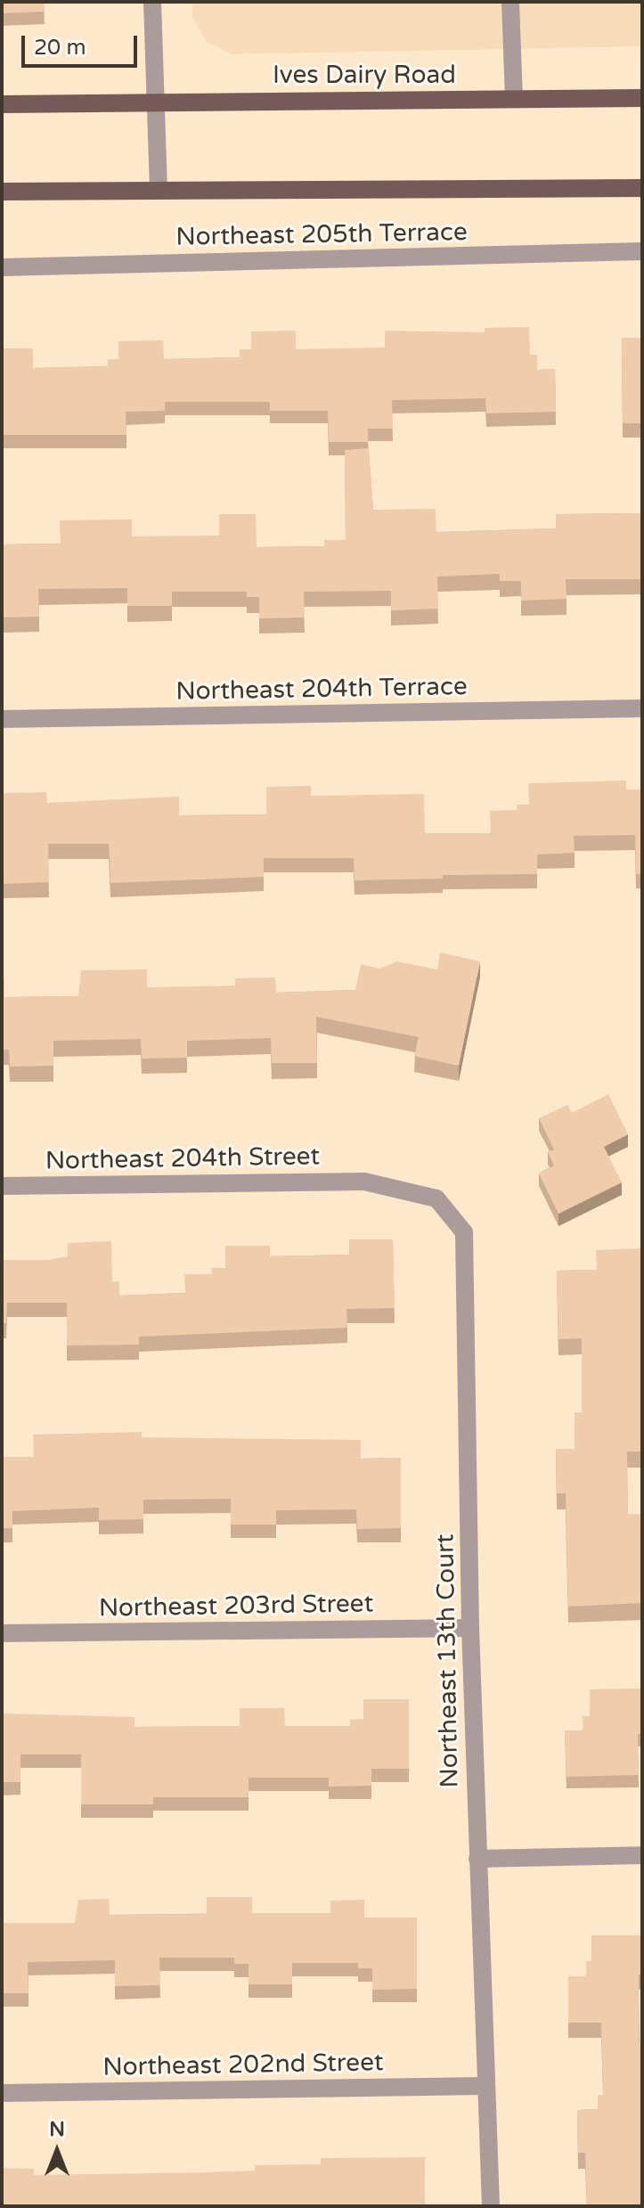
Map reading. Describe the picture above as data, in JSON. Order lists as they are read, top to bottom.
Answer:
{
  "streets": {
    "main road": ["Ives Dairy Road"],
    "street": [
      "Northeast 205th Terrace",
      "Northeast 204th Terrace",
      "Northeast 204th Street",
      "Northeast 203rd Street",
      "Northeast 13th Court",
      "Northeast 202nd Street"
    ]
  },
  "crossings": [
    ["Northeast 204th Street", "Northeast 13th Court"],
    ["Northeast 203rd Street", "Northeast 13th Court"],
    ["Northeast 13th Court", "Northeast 202nd Street"]
  ],
  "scale_bar": "20 m",
  "north": "top"
}
